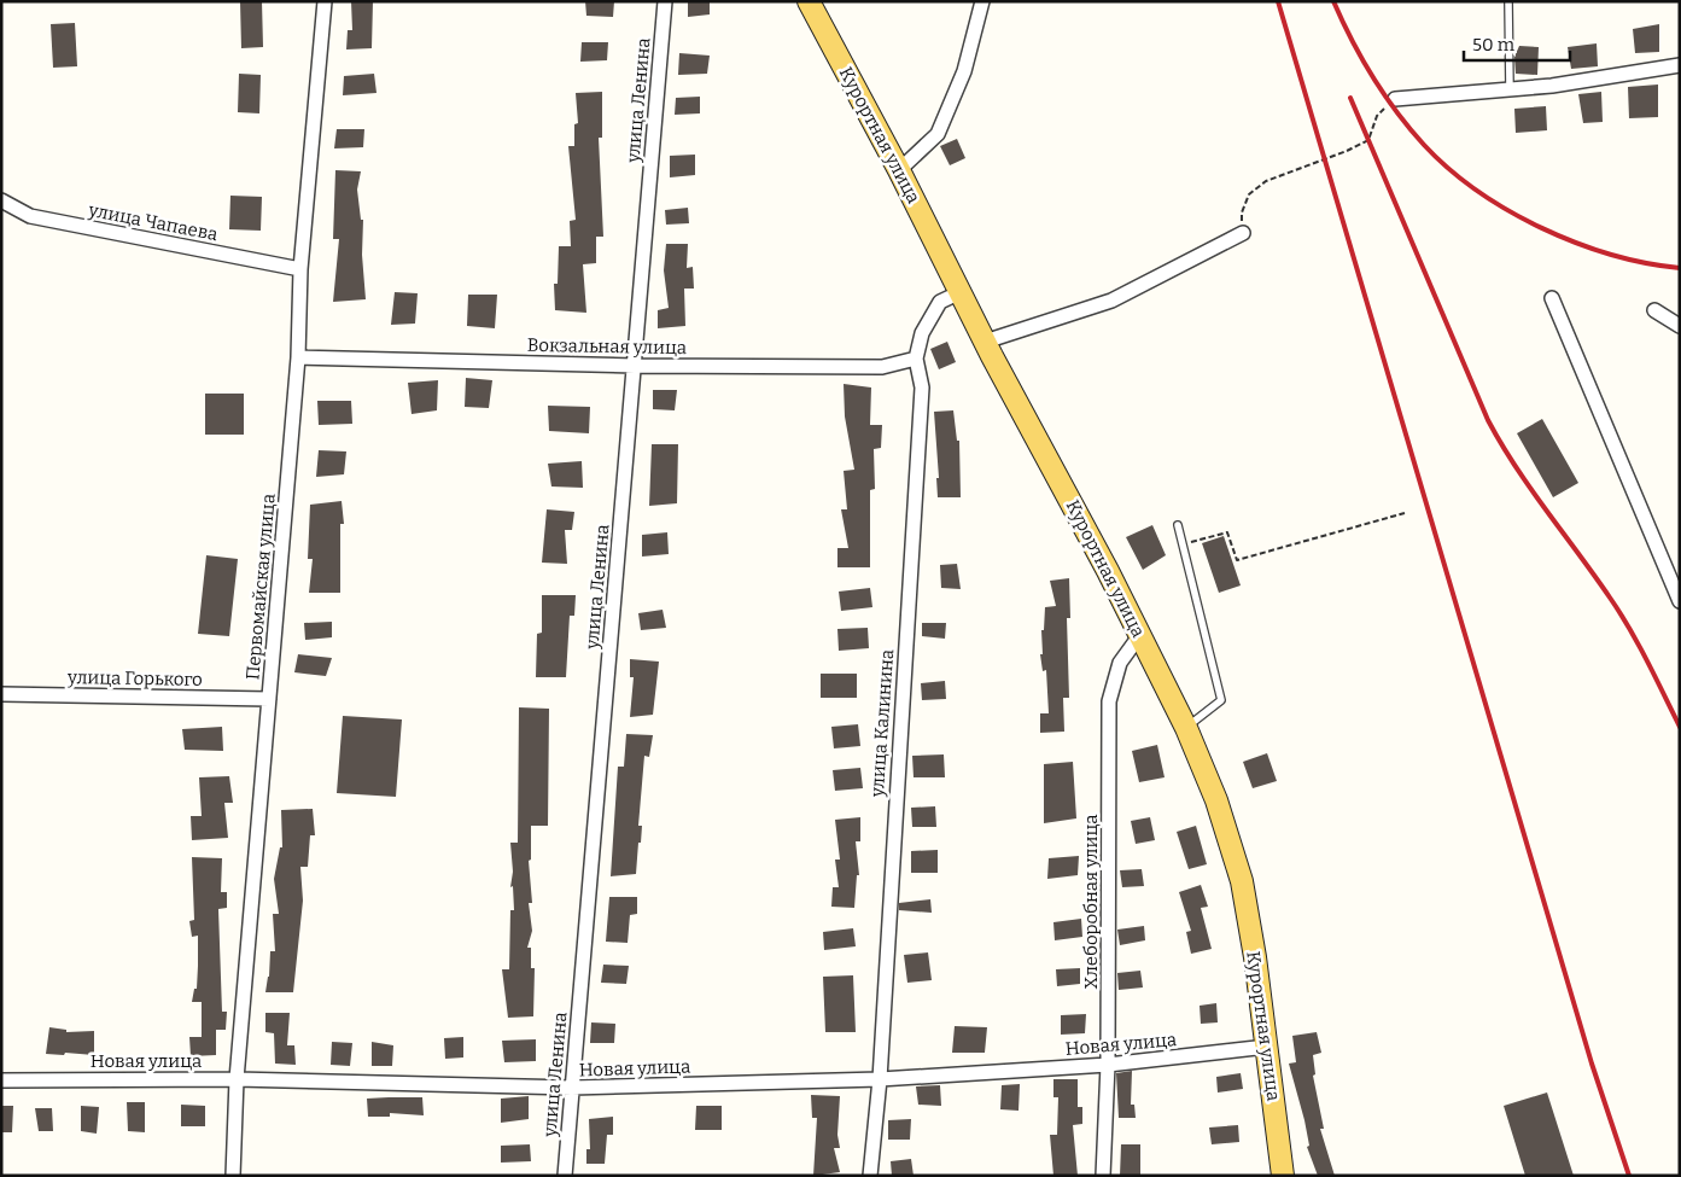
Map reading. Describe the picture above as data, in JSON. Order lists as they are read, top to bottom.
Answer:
{
  "streets": {
    "main road": ["Курортная улица"],
    "street": [
      "улица Ленина",
      "улица Чапаева",
      "Вокзальная улица",
      "Первомайская улица",
      "улица Горького",
      "улица Калинина",
      "Хлеборобная улица",
      "Новая улица"
    ]
  },
  "crossings": [
    ["улица Ленина", "Вокзальная улица"],
    ["улица Ленина", "Новая улица"],
    ["Курортная улица", "улица Калинина"],
    ["Курортная улица", "Хлеборобная улица"],
    ["Курортная улица", "Новая улица"],
    ["улица Чапаева", "Первомайская улица"],
    ["Вокзальная улица", "Первомайская улица"],
    ["Вокзальная улица", "улица Калинина"],
    ["Первомайская улица", "улица Горького"],
    ["Первомайская улица", "Новая улица"],
    ["улица Калинина", "Новая улица"],
    ["Хлеборобная улица", "Новая улица"]
  ],
  "scale_bar": "50 m"
}
